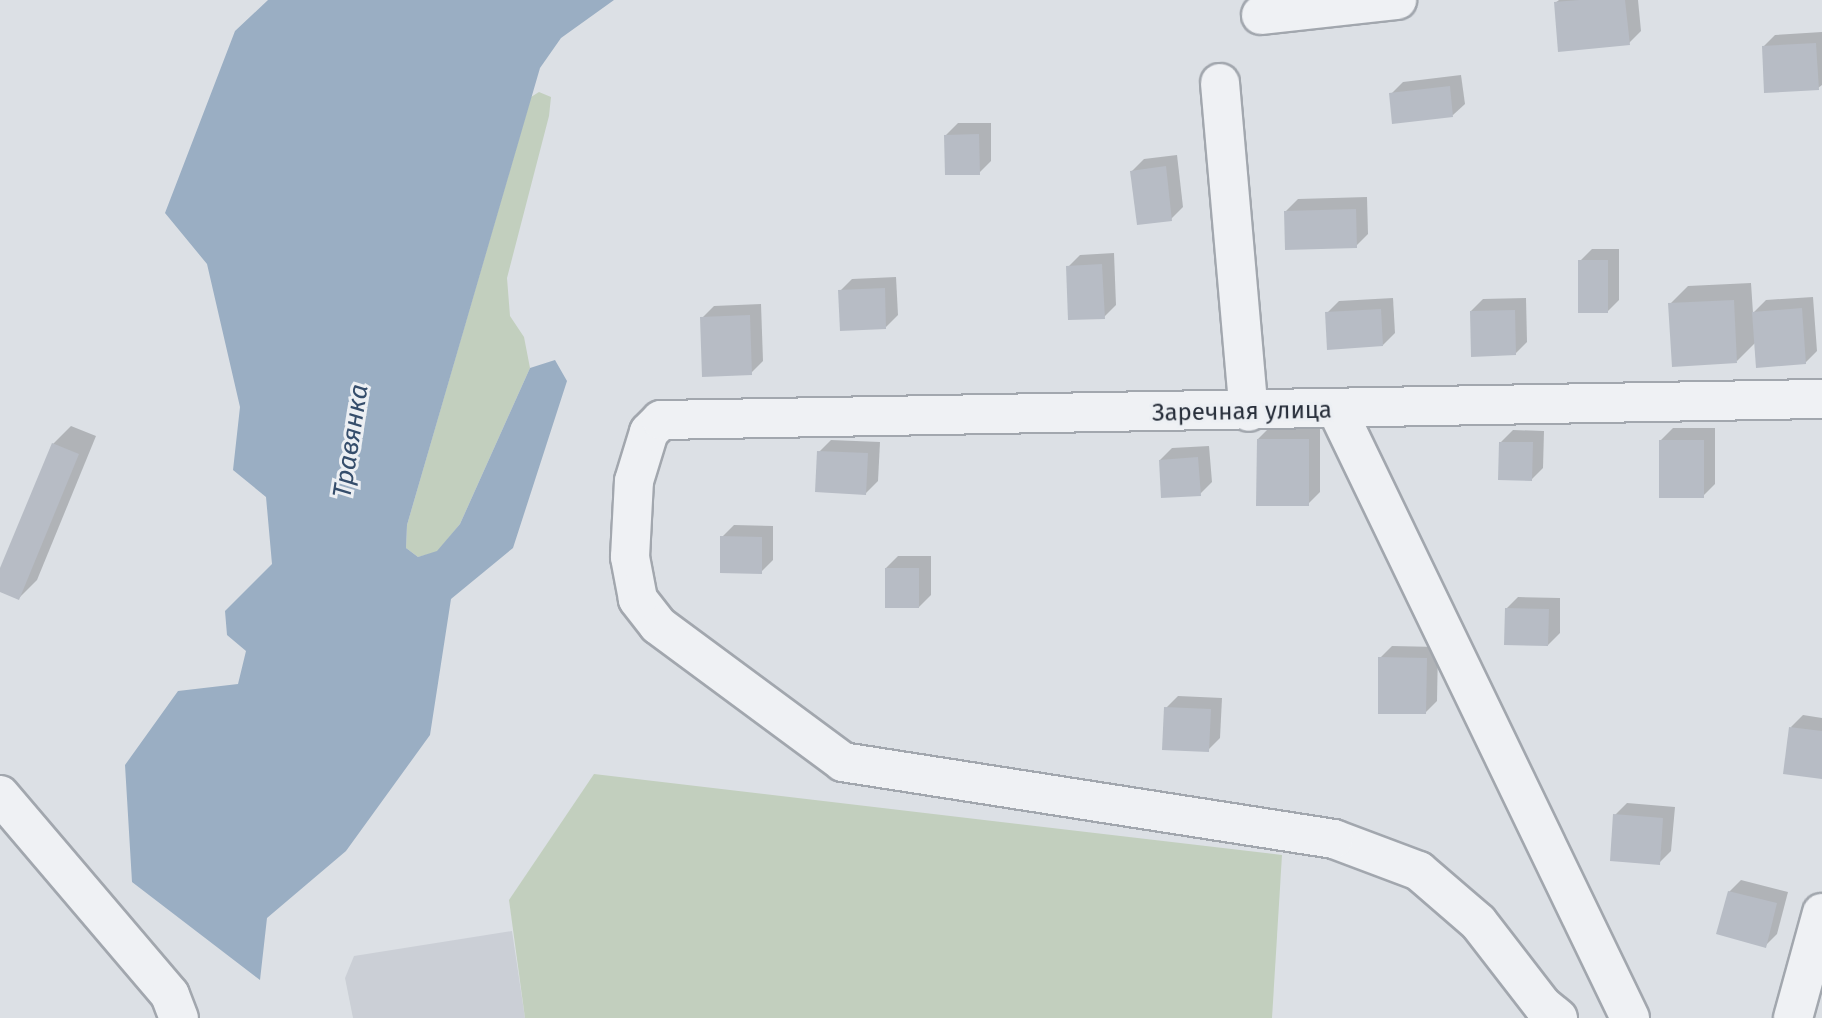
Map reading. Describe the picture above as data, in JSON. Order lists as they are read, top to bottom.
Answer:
{
  "streets": {
    "street": ["Заречная улица"]
  },
  "water": ["Травянка"]
}
